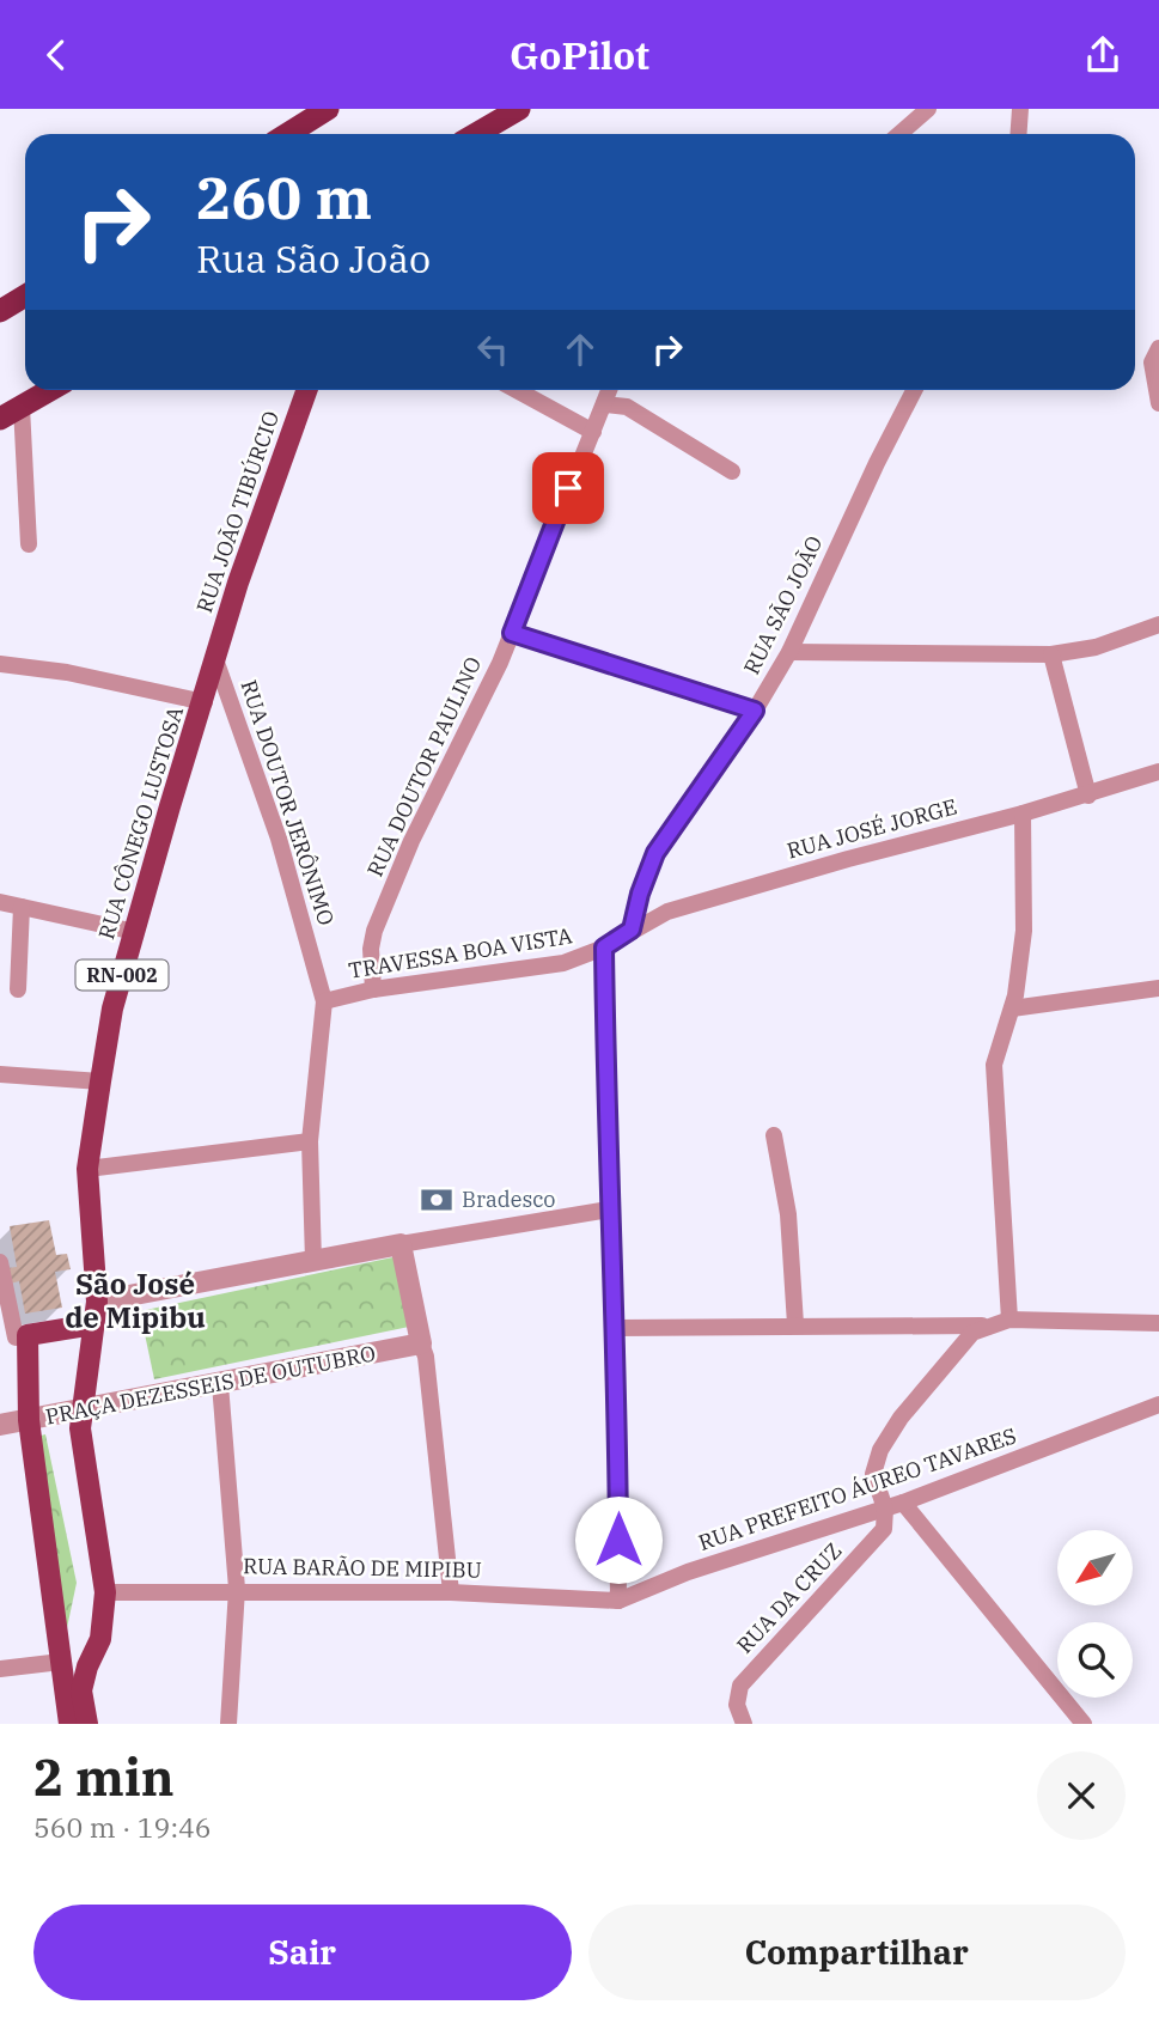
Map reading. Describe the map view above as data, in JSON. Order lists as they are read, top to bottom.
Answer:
{
  "streets": {
    "main road": ["RUA JOÃO TIBÚRCIO", "RUA CÔNEGO LUSTOSA", "RN-002"],
    "street": [
      "RUA SÃO JOÃO",
      "RUA DOUTOR PAULINO",
      "RUA DOUTOR JERÔNIMO",
      "RUA JOSÉ JORGE",
      "TRAVESSA BOA VISTA",
      "PRAÇA DEZESSEIS DE OUTUBRO",
      "RUA PREFEITO ÁUREO TAVARES",
      "RUA BARÃO DE MIPIBU",
      "RUA DA CRUZ"
    ]
  },
  "crossings": [
    ["RUA JOÃO TIBÚRCIO", "RUA DOUTOR JERÔNIMO"],
    ["RUA JOÃO TIBÚRCIO", "RUA CÔNEGO LUSTOSA"],
    ["RUA SÃO JOÃO", "RUA JOSÉ JORGE"],
    ["RUA DOUTOR PAULINO", "TRAVESSA BOA VISTA"],
    ["RUA DOUTOR JERÔNIMO", "RUA CÔNEGO LUSTOSA"],
    ["RUA DOUTOR JERÔNIMO", "TRAVESSA BOA VISTA"],
    ["RUA CÔNEGO LUSTOSA", "RN-002"],
    ["RUA JOSÉ JORGE", "TRAVESSA BOA VISTA"],
    ["RN-002", "PRAÇA DEZESSEIS DE OUTUBRO"],
    ["RN-002", "RUA BARÃO DE MIPIBU"],
    ["RUA PREFEITO ÁUREO TAVARES", "RUA BARÃO DE MIPIBU"],
    ["RUA PREFEITO ÁUREO TAVARES", "RUA DA CRUZ"]
  ],
  "districts": ["São José de Mipibu"],
  "places": {
    "bank": ["Bradesco"]
  },
  "north": "bottom left",
  "page": {
    "header": "GoPilot",
    "turn": ["260 m", "Rua São João"],
    "heading": ["2 min", "560 m · 19:46"],
    "buttons": ["Sair", "Compartilhar"]
  }
}
